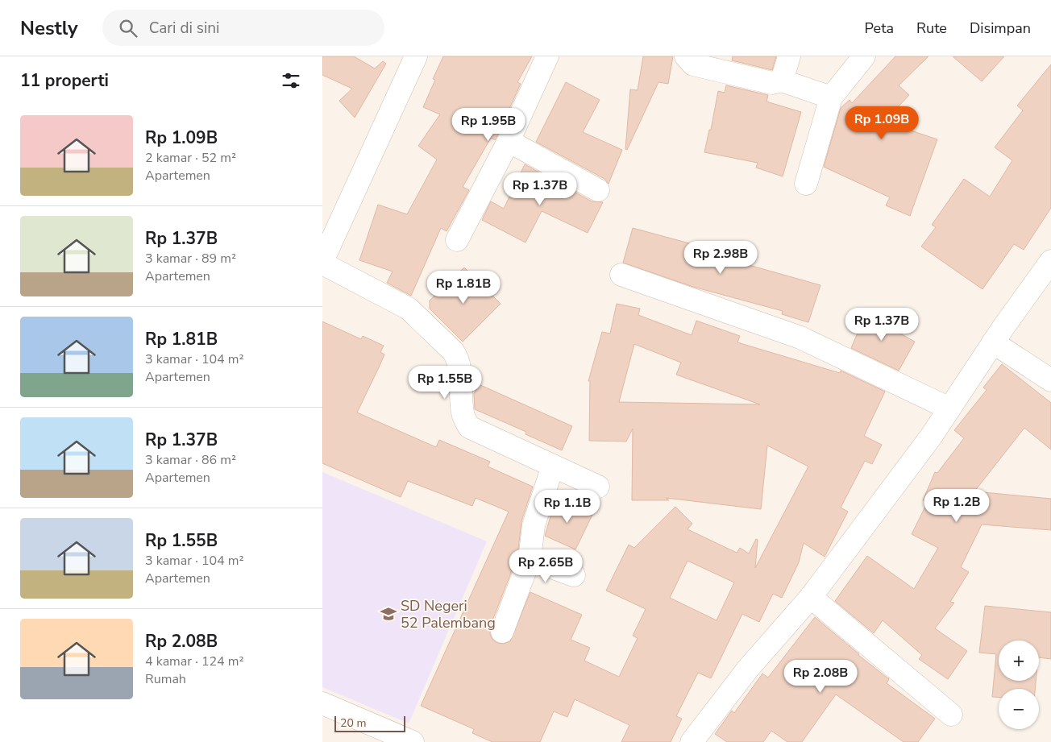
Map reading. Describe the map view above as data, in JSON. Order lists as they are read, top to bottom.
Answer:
{
  "places": {
    "school or university": ["SD Negeri 52 Palembang"]
  },
  "scale_bar": "20 m",
  "page": {
    "header": "Nestly",
    "search": "Cari di sini",
    "nav": ["Peta", "Rute", "Disimpan"],
    "heading": "11 properti",
    "list": [
      {
        "name": "Rp 1.09B",
        "note": "2 kamar · 52 m² · Apartemen"
      },
      {
        "name": "Rp 1.37B",
        "note": "3 kamar · 89 m² · Apartemen"
      },
      {
        "name": "Rp 1.81B",
        "note": "3 kamar · 104 m² · Apartemen"
      },
      {
        "name": "Rp 1.37B",
        "note": "3 kamar · 86 m² · Apartemen"
      },
      {
        "name": "Rp 1.55B",
        "note": "3 kamar · 104 m² · Apartemen"
      },
      {
        "name": "Rp 2.08B",
        "note": "4 kamar · 124 m² · Rumah"
      }
    ],
    "price": [
      "Rp 1.09B",
      "Rp 1.95B",
      "Rp 1.37B",
      "Rp 2.98B",
      "Rp 1.81B",
      "Rp 1.37B",
      "Rp 1.55B",
      "Rp 1.2B",
      "Rp 1.1B",
      "Rp 2.65B",
      "Rp 2.08B"
    ],
    "map_buttons": ["+", "−"],
    "scale": "20 m"
  }
}
